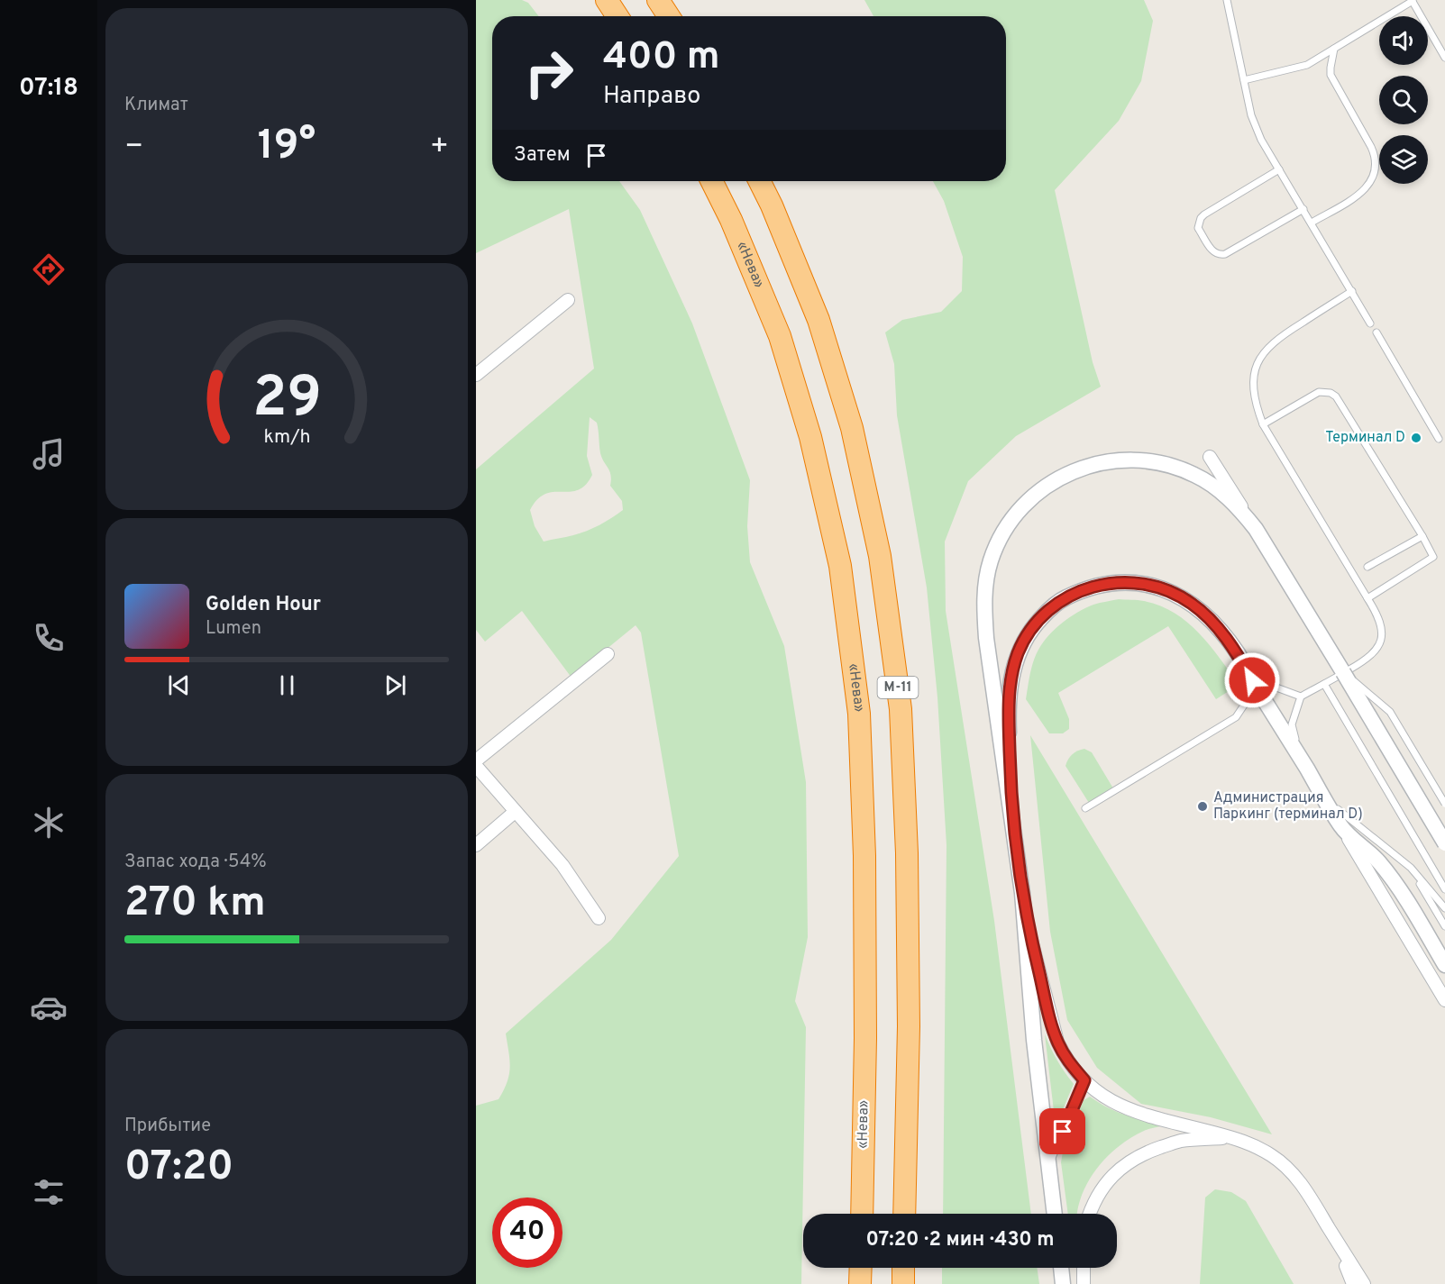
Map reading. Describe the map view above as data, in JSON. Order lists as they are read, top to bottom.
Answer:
{
  "streets": {
    "highway": ["«Нева»", "М-11"]
  },
  "places": ["Терминал D", "Администрация Паркинг (терминал D)"],
  "page": {
    "tabs": "07:18",
    "tile": [
      "Климат",
      ["Запас хода · 54%", "270 km"],
      ["Прибытие", "07:20"]
    ],
    "turn": ["400 m", "Направо"],
    "heat": ["−", "19°", "+"],
    "then": "Затем",
    "song": ["Golden Hour", "Lumen"],
    "limit": "40",
    "trip": "07:20 · 2 мин · 430 m",
    "gauge": ["29", "km/h"]
  }
}
